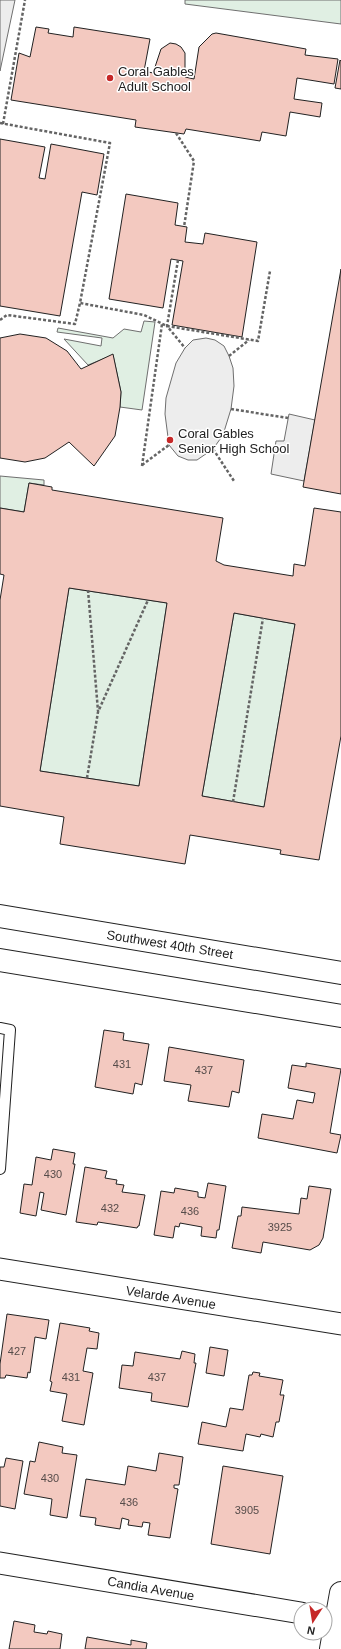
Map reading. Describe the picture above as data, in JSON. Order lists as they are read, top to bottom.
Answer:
{
  "streets": {
    "main road": ["Southwest 40th Street"],
    "street": ["Velarde Avenue", "Candia Avenue"]
  },
  "places": ["Coral Gables Adult School", "Coral Gables Senior High School"],
  "house_numbers": [
    "431",
    "437",
    "430",
    "432",
    "436",
    "3925",
    "427",
    "431",
    "437",
    "430",
    "436",
    "3905"
  ],
  "north": "bottom"
}
